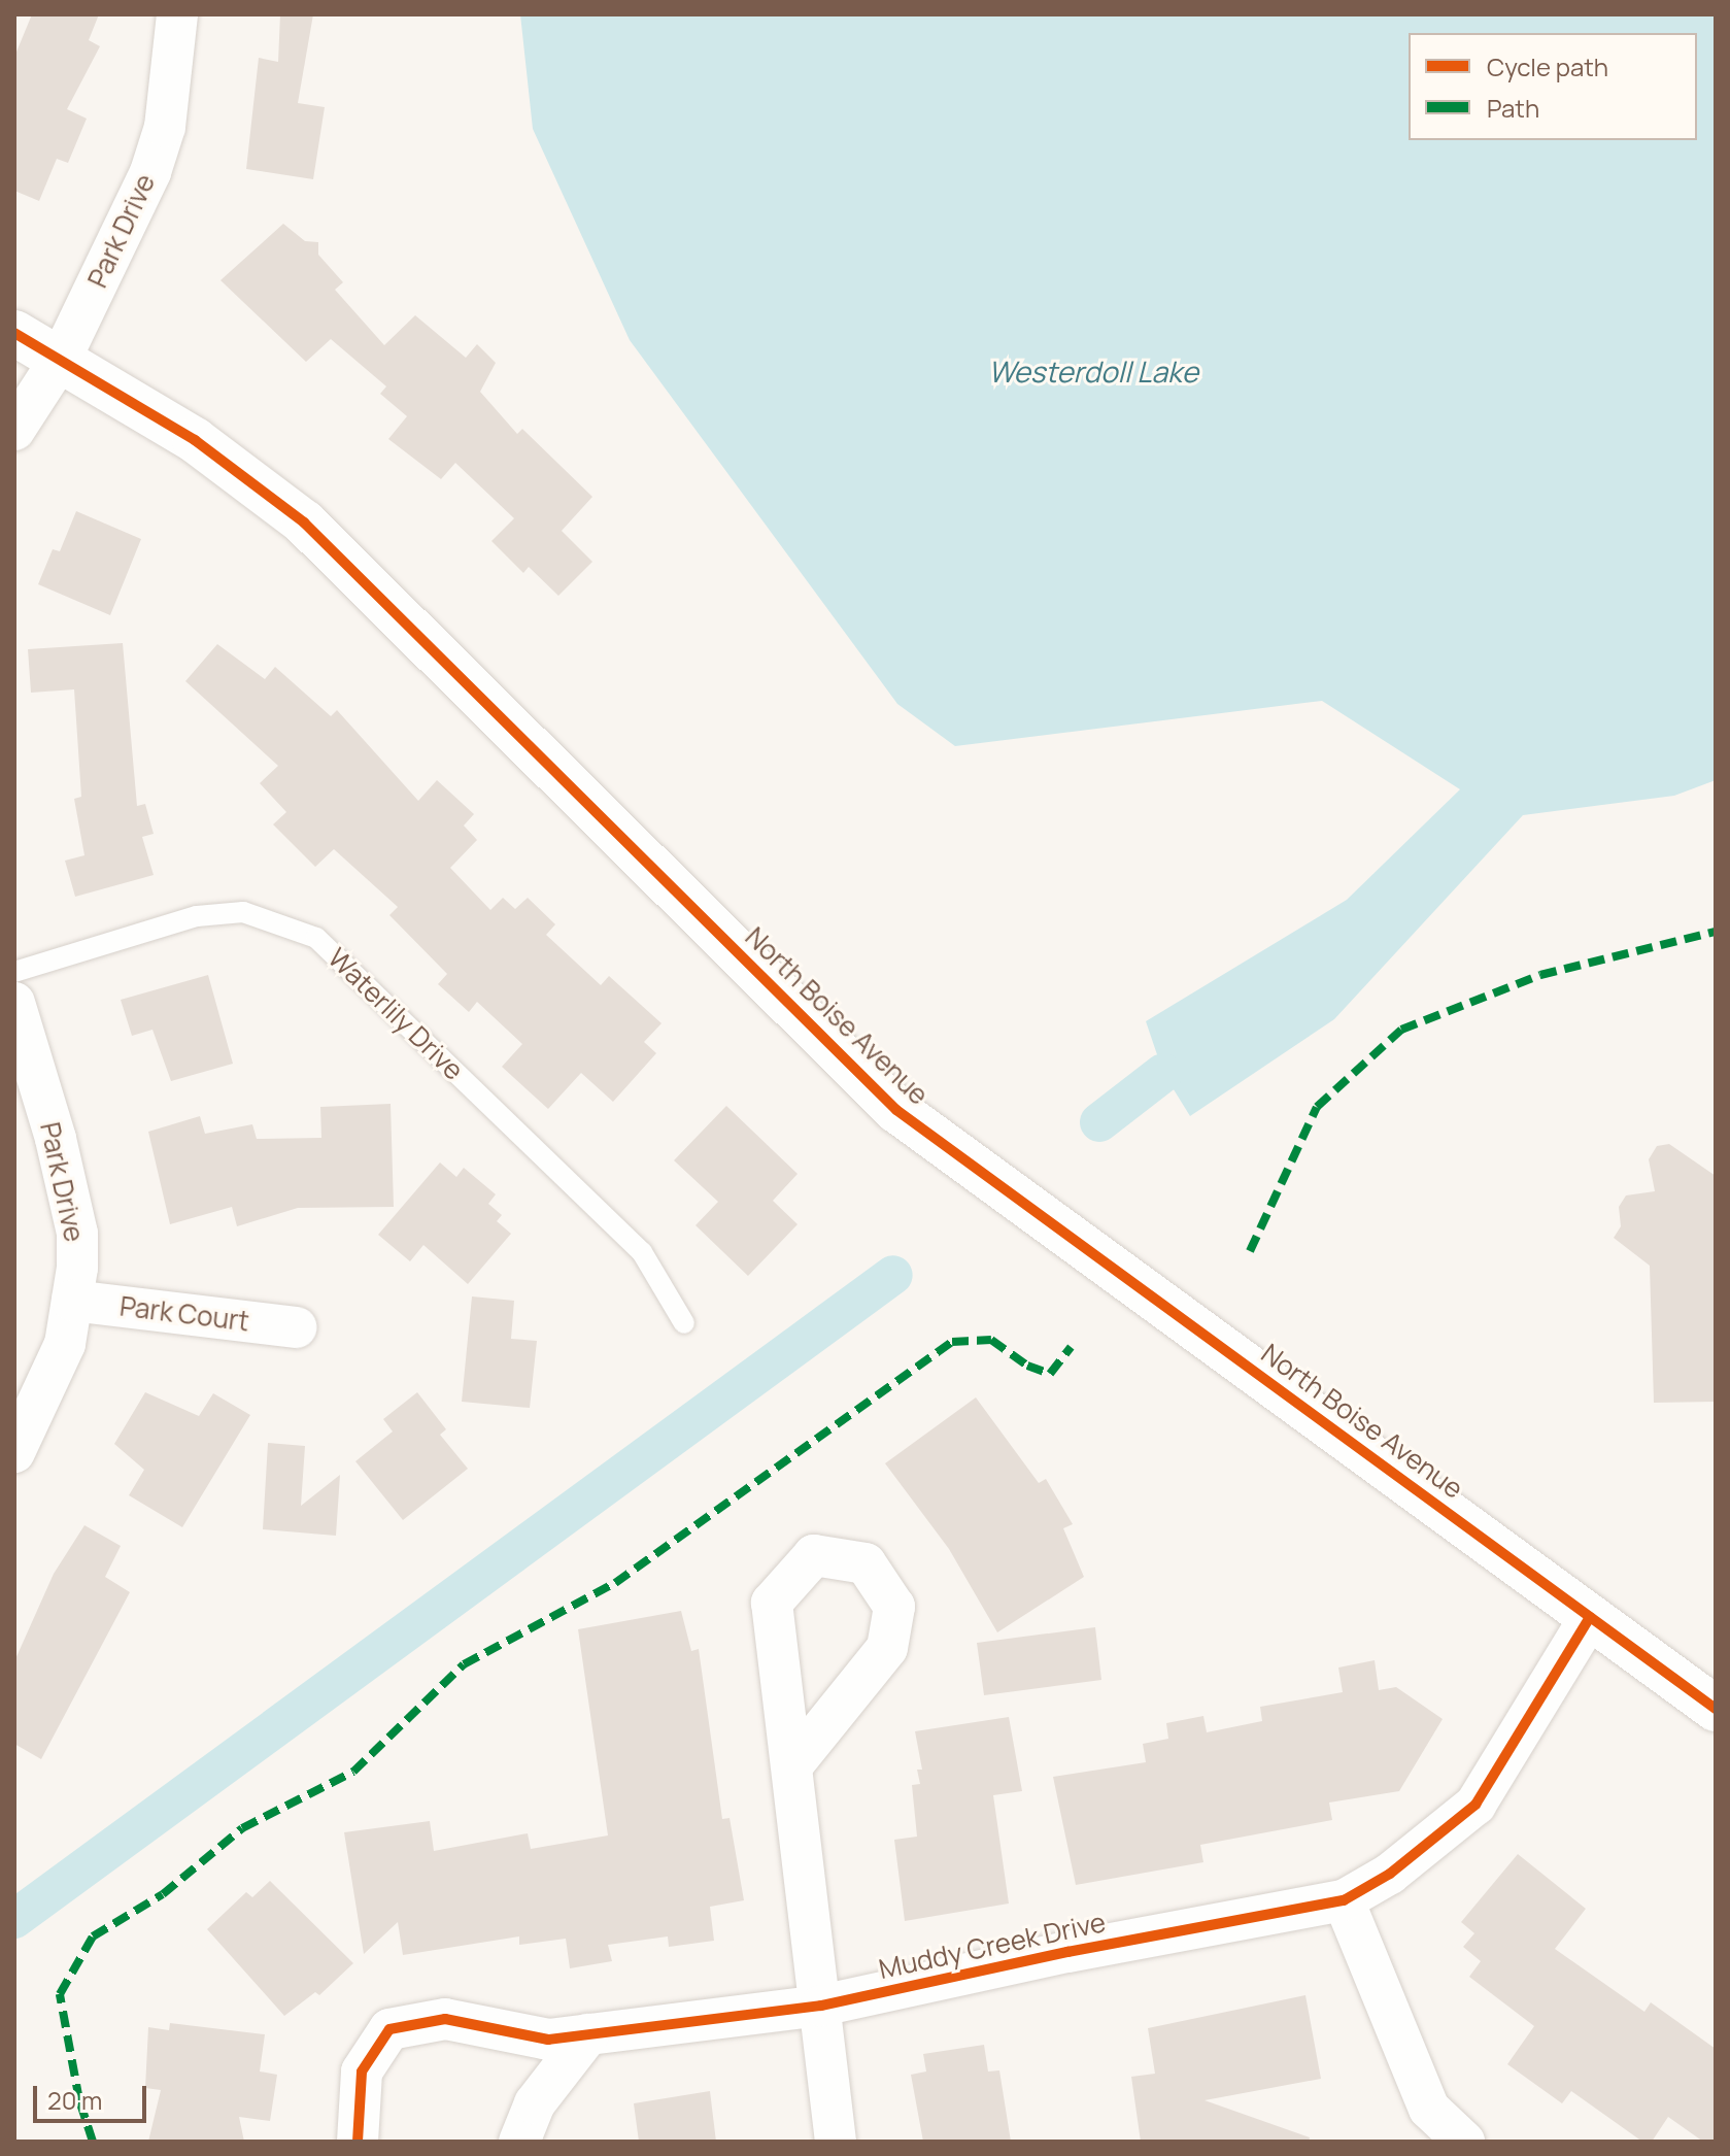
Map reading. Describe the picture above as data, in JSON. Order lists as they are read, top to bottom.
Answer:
{
  "streets": {
    "street": [
      "Park Drive",
      "North Boise Avenue",
      "Park Court",
      "Muddy Creek Drive"
    ],
    "lane": ["Waterlily Drive"]
  },
  "crossings": [
    ["Park Drive", "North Boise Avenue"],
    ["Park Drive", "Park Court"],
    ["North Boise Avenue", "Muddy Creek Drive"]
  ],
  "water": ["Westerdoll Lake"],
  "legend": ["Cycle path", "Path"],
  "scale_bar": "20 m"
}
